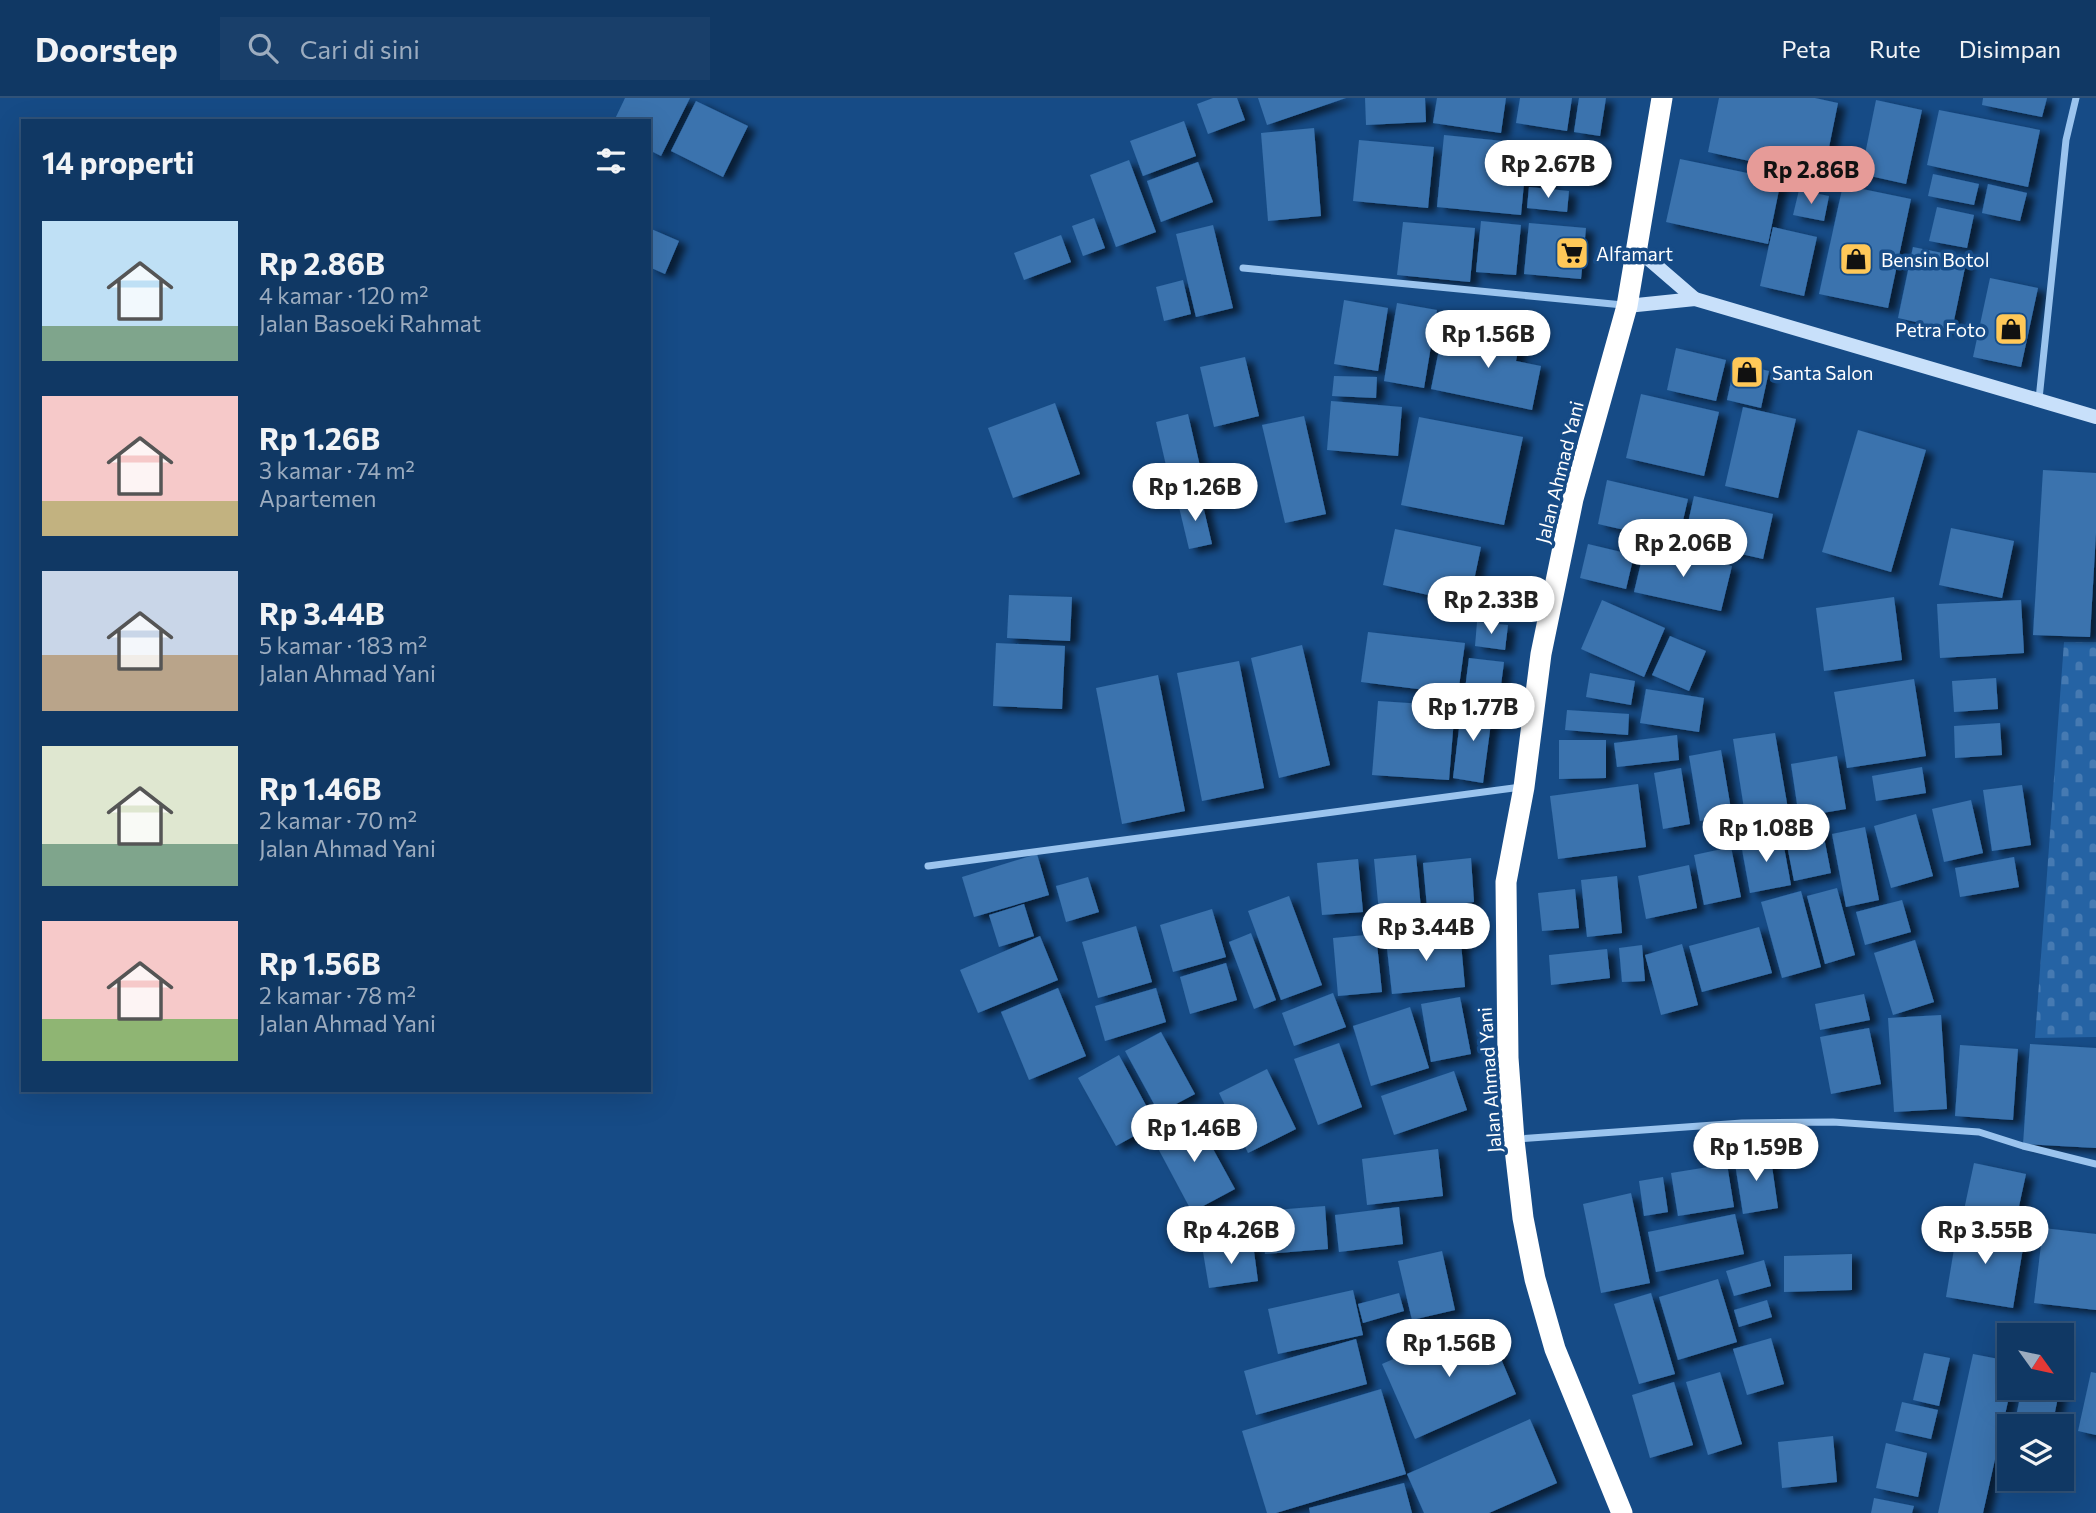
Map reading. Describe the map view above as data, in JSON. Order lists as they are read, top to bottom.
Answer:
{
  "streets": {
    "highway": ["Jalan Ahmad Yani"]
  },
  "places": {
    "supermarket": ["Alfamart"],
    "shop": ["Bensin Botol", "Petra Foto", "Santa Salon"]
  },
  "north": "bottom right",
  "page": {
    "header": "Doorstep",
    "search": "Cari di sini",
    "nav": ["Peta", "Rute", "Disimpan"],
    "heading": "14 properti",
    "price": [
      "Rp 2.67B",
      "Rp 2.86B",
      "Rp 1.56B",
      "Rp 1.26B",
      "Rp 2.06B",
      "Rp 2.33B",
      "Rp 1.77B",
      "Rp 1.08B",
      "Rp 3.44B",
      "Rp 1.46B",
      "Rp 1.59B",
      "Rp 4.26B",
      "Rp 3.55B",
      "Rp 1.56B"
    ],
    "list": [
      {
        "name": "Rp 2.86B",
        "note": "4 kamar · 120 m² · Jalan Basoeki Rahmat"
      },
      {
        "name": "Rp 1.26B",
        "note": "3 kamar · 74 m² · Apartemen"
      },
      {
        "name": "Rp 3.44B",
        "note": "5 kamar · 183 m² · Jalan Ahmad Yani"
      },
      {
        "name": "Rp 1.46B",
        "note": "2 kamar · 70 m² · Jalan Ahmad Yani"
      },
      {
        "name": "Rp 1.56B",
        "note": "2 kamar · 78 m² · Jalan Ahmad Yani"
      }
    ]
  }
}
